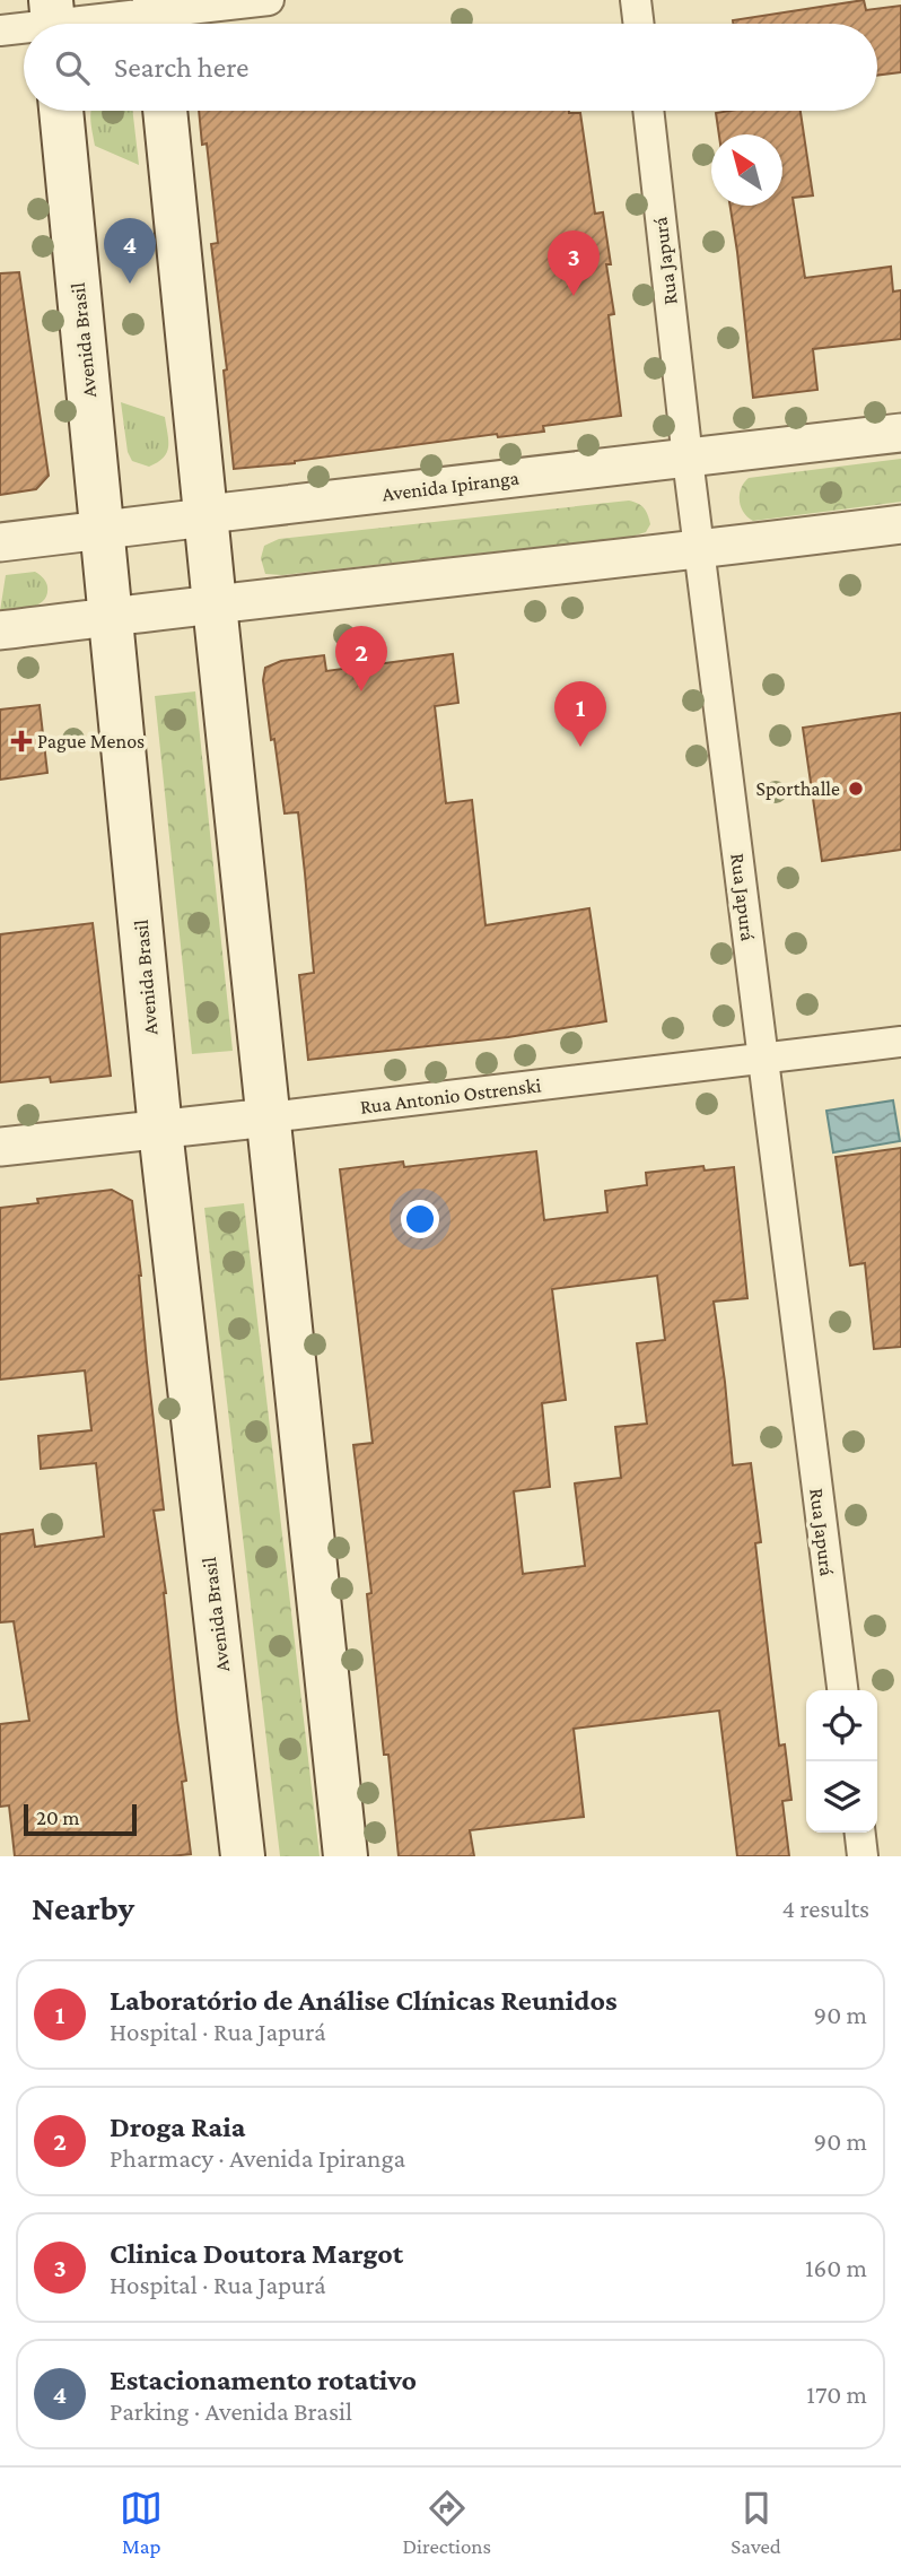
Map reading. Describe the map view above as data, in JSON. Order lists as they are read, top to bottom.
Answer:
{
  "streets": {
    "main road": ["Avenida Brasil"],
    "street": ["Rua Japurá", "Avenida Ipiranga", "Rua Antonio Ostrenski"]
  },
  "crossings": [
    ["Rua Japurá", "Avenida Ipiranga"],
    ["Rua Japurá", "Rua Antonio Ostrenski"],
    ["Avenida Brasil", "Avenida Ipiranga"],
    ["Avenida Brasil", "Rua Antonio Ostrenski"]
  ],
  "places": {
    "health": ["Pague Menos"],
    "other": ["Sporthalle"]
  },
  "scale_bar": "20 m",
  "north": "top left",
  "page": {
    "search": "Search here",
    "pins": [
      "4",
      "3",
      "2",
      "1"
    ],
    "scale": "20 m",
    "heading": ["Nearby", "4 results"],
    "list": [
      {
        "mark": "1",
        "name": "Laboratório de Análise Clínicas Reunidos",
        "note": "Hospital · Rua Japurá",
        "value": "90 m"
      },
      {
        "mark": "2",
        "name": "Droga Raia",
        "note": "Pharmacy · Avenida Ipiranga",
        "value": "90 m"
      },
      {
        "mark": "3",
        "name": "Clinica Doutora Margot",
        "note": "Hospital · Rua Japurá",
        "value": "160 m"
      },
      {
        "mark": "4",
        "name": "Estacionamento rotativo",
        "note": "Parking · Avenida Brasil",
        "value": "170 m"
      }
    ],
    "nav": ["Map", "Directions", "Saved"]
  }
}
